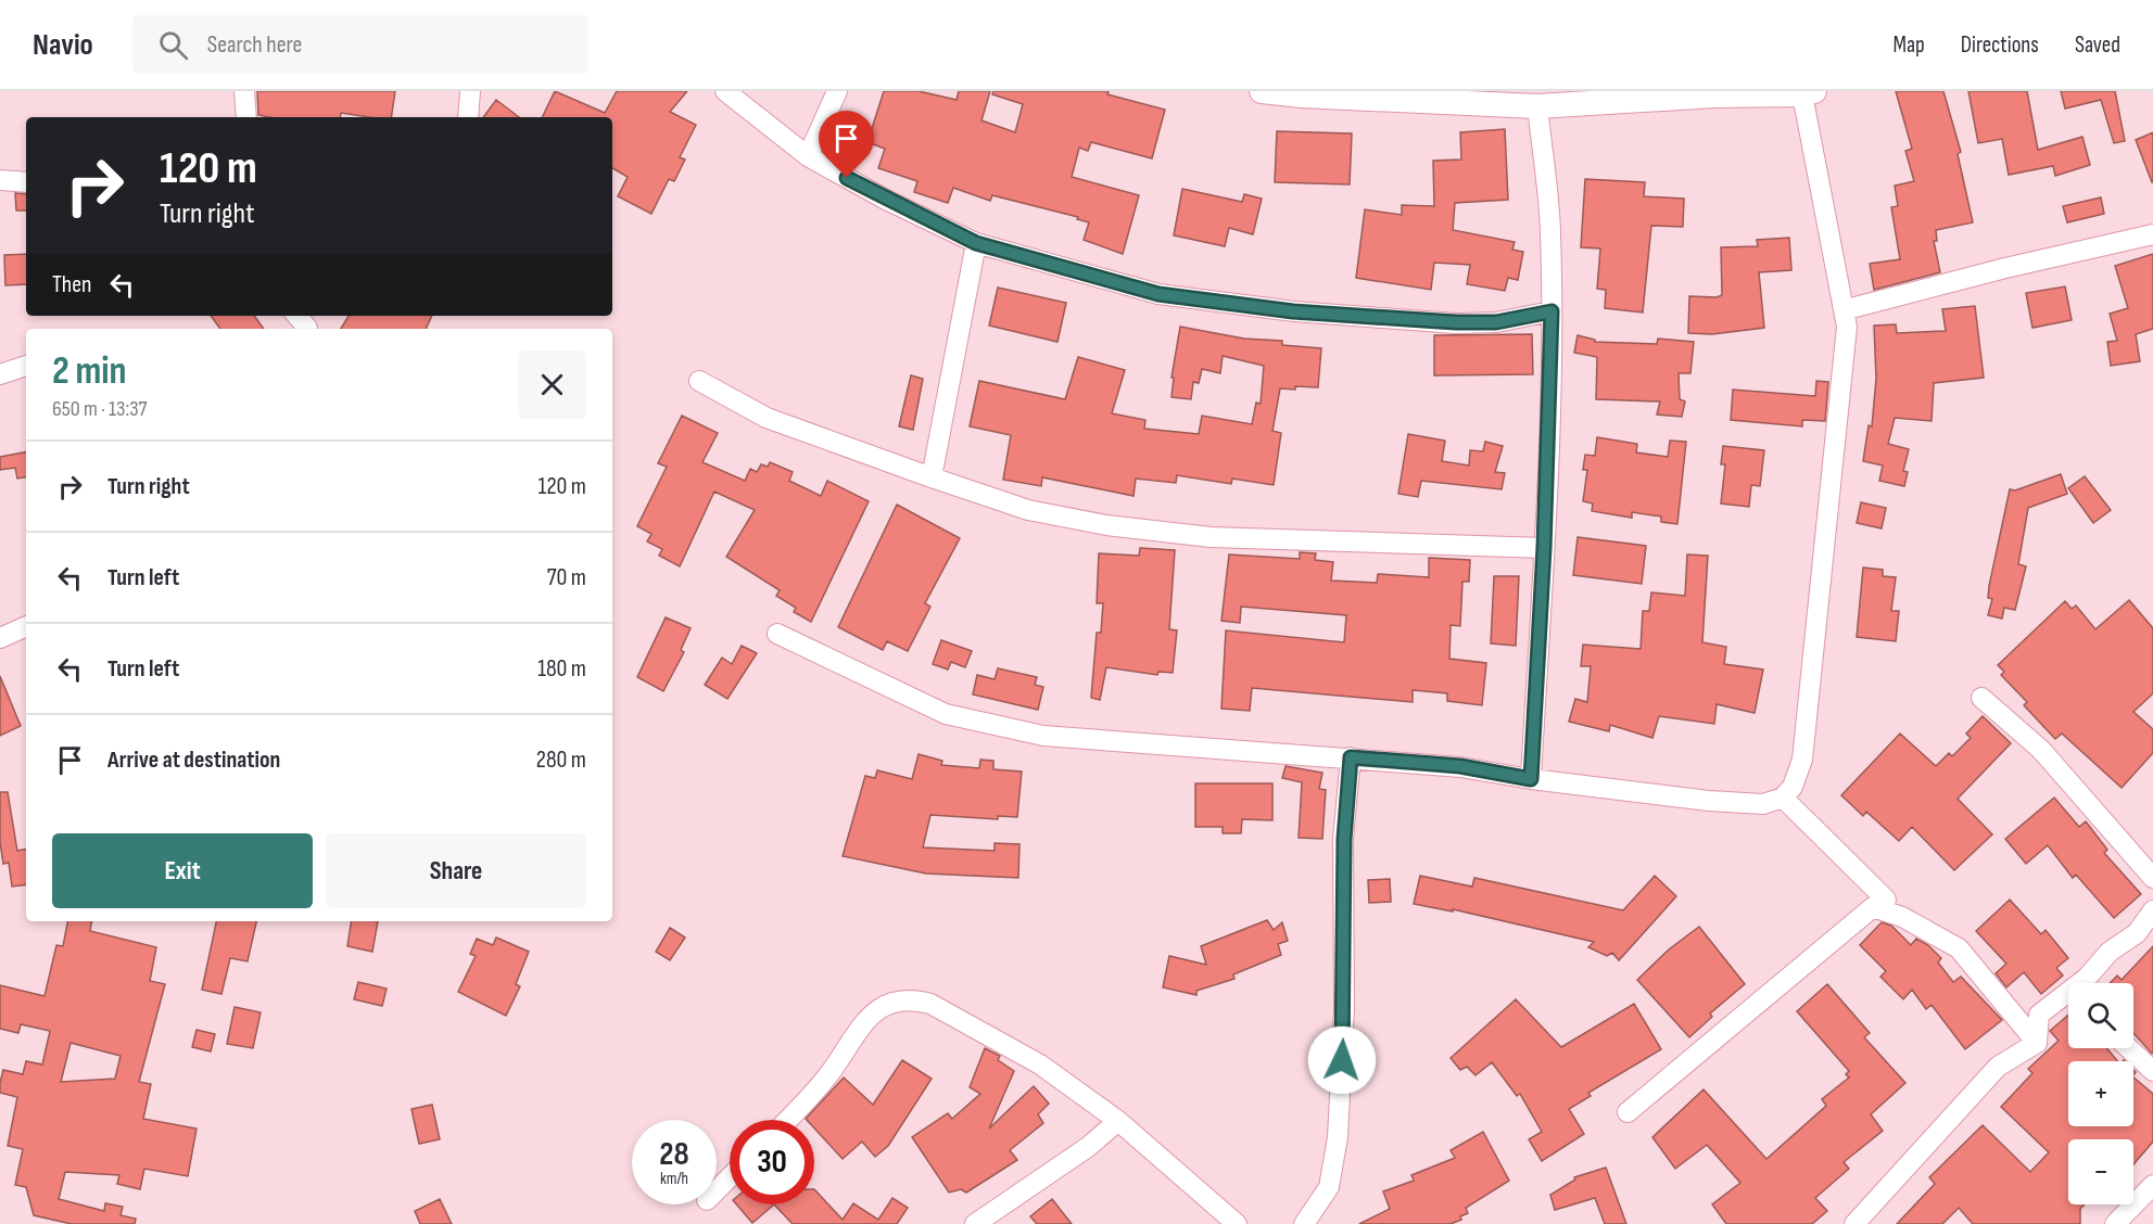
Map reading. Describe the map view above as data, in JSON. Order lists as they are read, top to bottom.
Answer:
{
  "page": {
    "header": "Navio",
    "search": "Search here",
    "nav": ["Map", "Directions", "Saved"],
    "turn": ["120 m", "Turn right"],
    "then": "Then",
    "heading": ["2 min", "650 m · 13:37"],
    "list": [
      {
        "name": "Turn right",
        "value": "120 m"
      },
      {
        "name": "Turn left",
        "value": "70 m"
      },
      {
        "name": "Turn left",
        "value": "180 m"
      },
      {
        "name": "Arrive at destination",
        "value": "280 m"
      }
    ],
    "buttons": ["Exit", "Share"],
    "map_buttons": ["+", "−"],
    "speed": "28 km/h",
    "limit": "30"
  }
}
